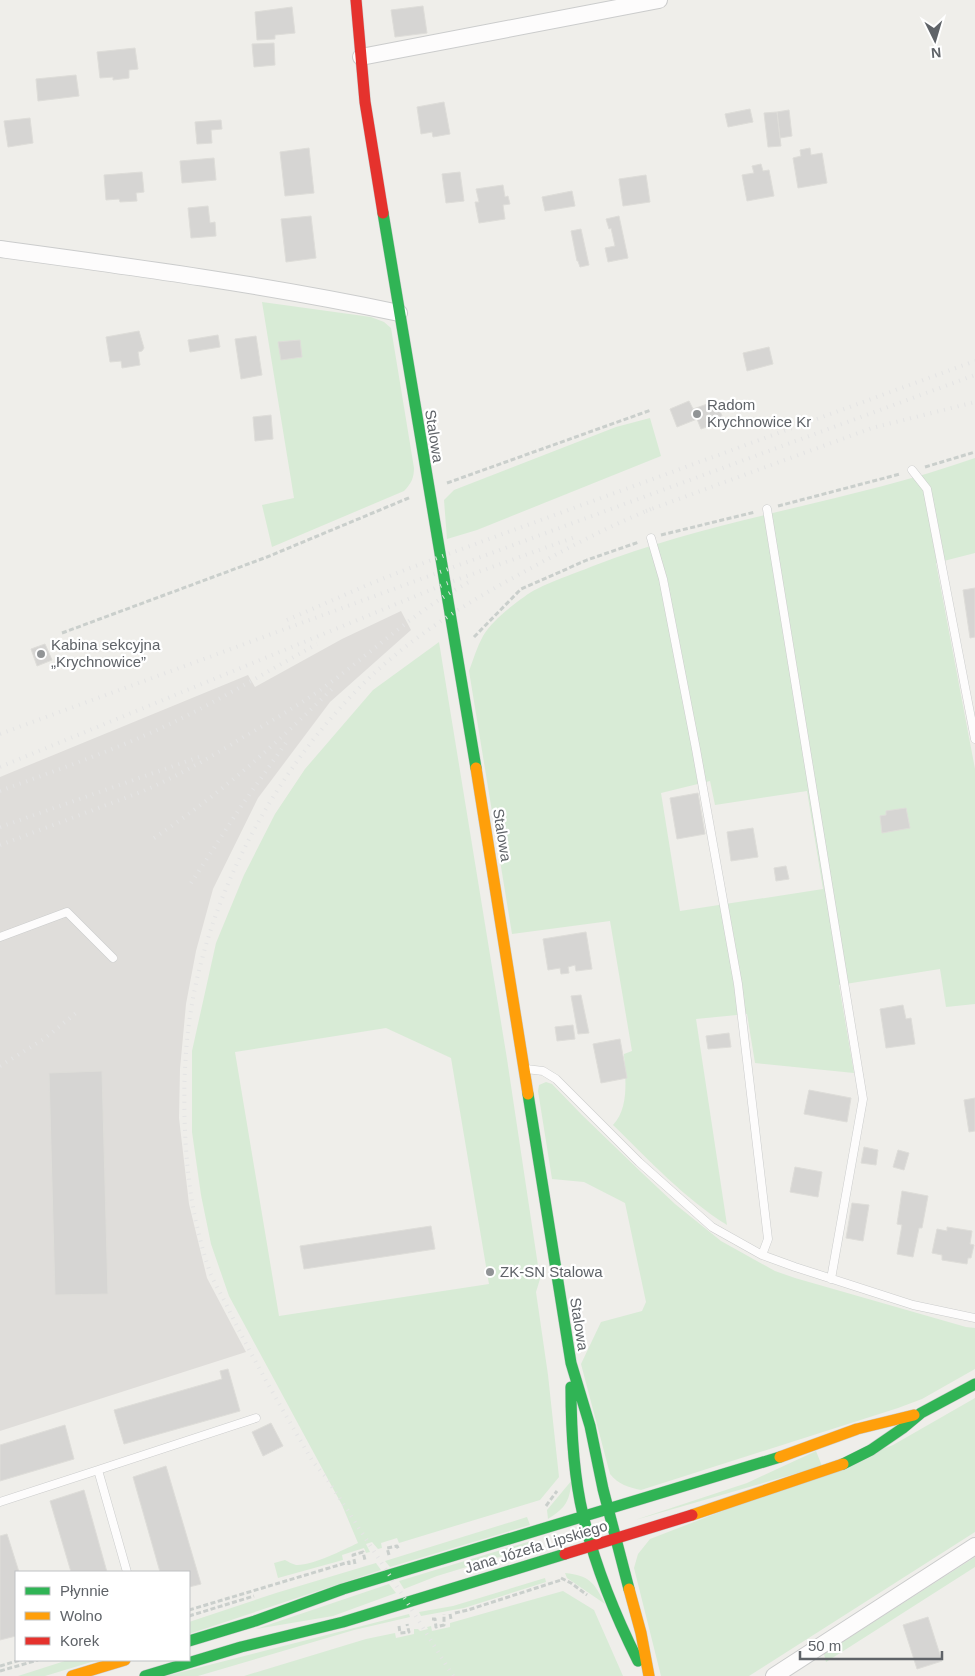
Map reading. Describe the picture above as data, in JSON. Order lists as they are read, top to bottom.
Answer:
{
  "streets": {
    "street": ["Stalowa", "Jana Józefa Lipskiego"]
  },
  "crossings": [
    ["Stalowa", "Jana Józefa Lipskiego"]
  ],
  "places": ["Radom Krychnowice Kr", "Kabina sekcyjna „Krychnowice”", "ZK-SN Stalowa"],
  "legend": ["Płynnie", "Wolno", "Korek"],
  "scale_bar": "50 m",
  "north": "bottom"
}
